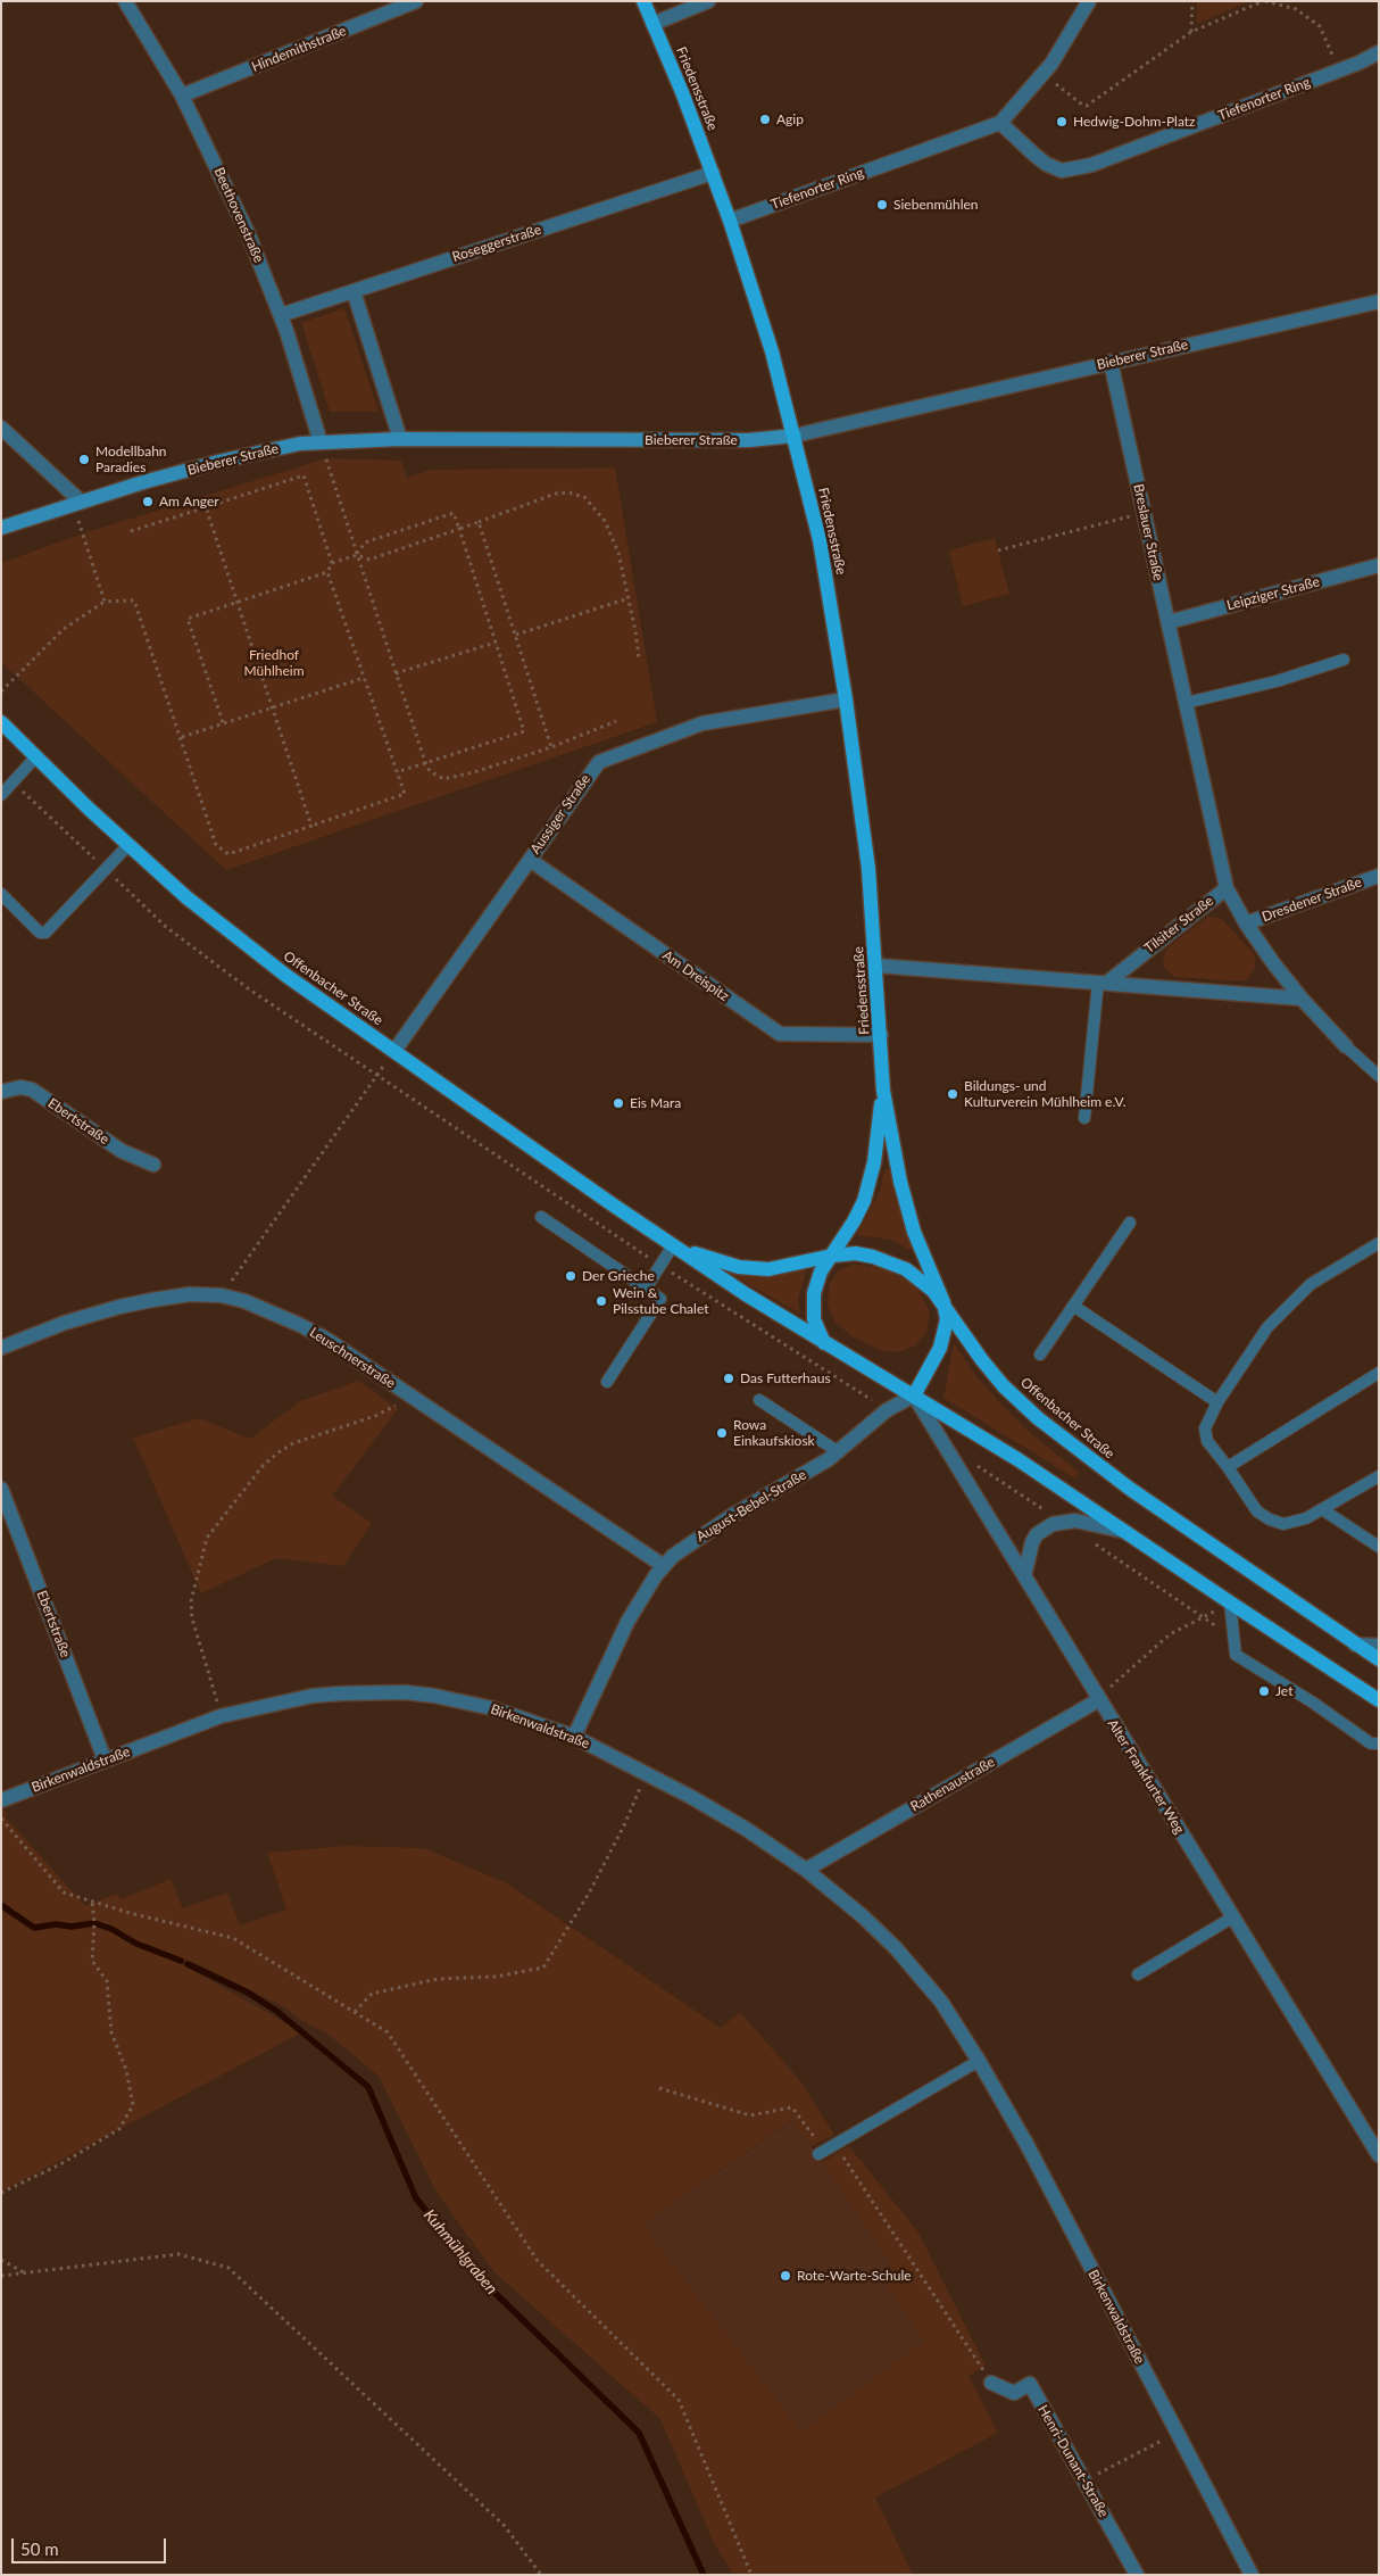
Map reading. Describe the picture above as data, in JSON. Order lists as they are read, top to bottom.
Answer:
{
  "streets": {
    "main road": ["Friedensstraße", "Offenbacher Straße"],
    "street": [
      "Hindemithstraße",
      "Tiefenorter Ring",
      "Beethovenstraße",
      "Roseggerstraße",
      "Bieberer Straße",
      "Breslauer Straße",
      "Leipziger Straße",
      "Aussiger Straße",
      "Dresdener Straße",
      "Tilsiter Straße",
      "Am Dreispitz",
      "Ebertstraße",
      "Leuschnerstraße",
      "August-Bebel-Straße",
      "Birkenwaldstraße",
      "Alter Frankfurter Weg",
      "Rathenaustraße",
      "Henri-Dunant-Straße"
    ]
  },
  "crossings": [
    ["Hindemithstraße", "Beethovenstraße"],
    ["Friedensstraße", "Tiefenorter Ring"],
    ["Friedensstraße", "Roseggerstraße"],
    ["Friedensstraße", "Bieberer Straße"],
    ["Friedensstraße", "Aussiger Straße"],
    ["Friedensstraße", "Am Dreispitz"],
    ["Friedensstraße", "Offenbacher Straße"],
    ["Friedensstraße", "August-Bebel-Straße"],
    ["Friedensstraße", "Alter Frankfurter Weg"],
    ["Beethovenstraße", "Roseggerstraße"],
    ["Beethovenstraße", "Bieberer Straße"],
    ["Bieberer Straße", "Breslauer Straße"],
    ["Breslauer Straße", "Leipziger Straße"],
    ["Breslauer Straße", "Tilsiter Straße"],
    ["Aussiger Straße", "Am Dreispitz"],
    ["Aussiger Straße", "Offenbacher Straße"],
    ["Dresdener Straße", "Tilsiter Straße"],
    ["Offenbacher Straße", "August-Bebel-Straße"],
    ["Offenbacher Straße", "Alter Frankfurter Weg"],
    ["Ebertstraße", "Birkenwaldstraße"],
    ["Leuschnerstraße", "August-Bebel-Straße"],
    ["August-Bebel-Straße", "Birkenwaldstraße"],
    ["August-Bebel-Straße", "Alter Frankfurter Weg"],
    ["Birkenwaldstraße", "Rathenaustraße"],
    ["Alter Frankfurter Weg", "Rathenaustraße"]
  ],
  "water": ["Kuhmühlgraben"],
  "parks": ["Friedhof Mühlheim"],
  "places": [
    "Agip",
    "Hedwig-Dohm-Platz",
    "Siebenmühlen",
    "Modellbahn Paradies",
    "Am Anger",
    "Bildungs- und Kulturverein Mühlheim e.V.",
    "Eis Mara",
    "Der Grieche",
    "Wein & Pilsstube Chalet",
    "Das Futterhaus",
    "Rowa Einkaufskiosk",
    "Jet",
    "Rote-Warte-Schule"
  ],
  "scale_bar": "50 m"
}
